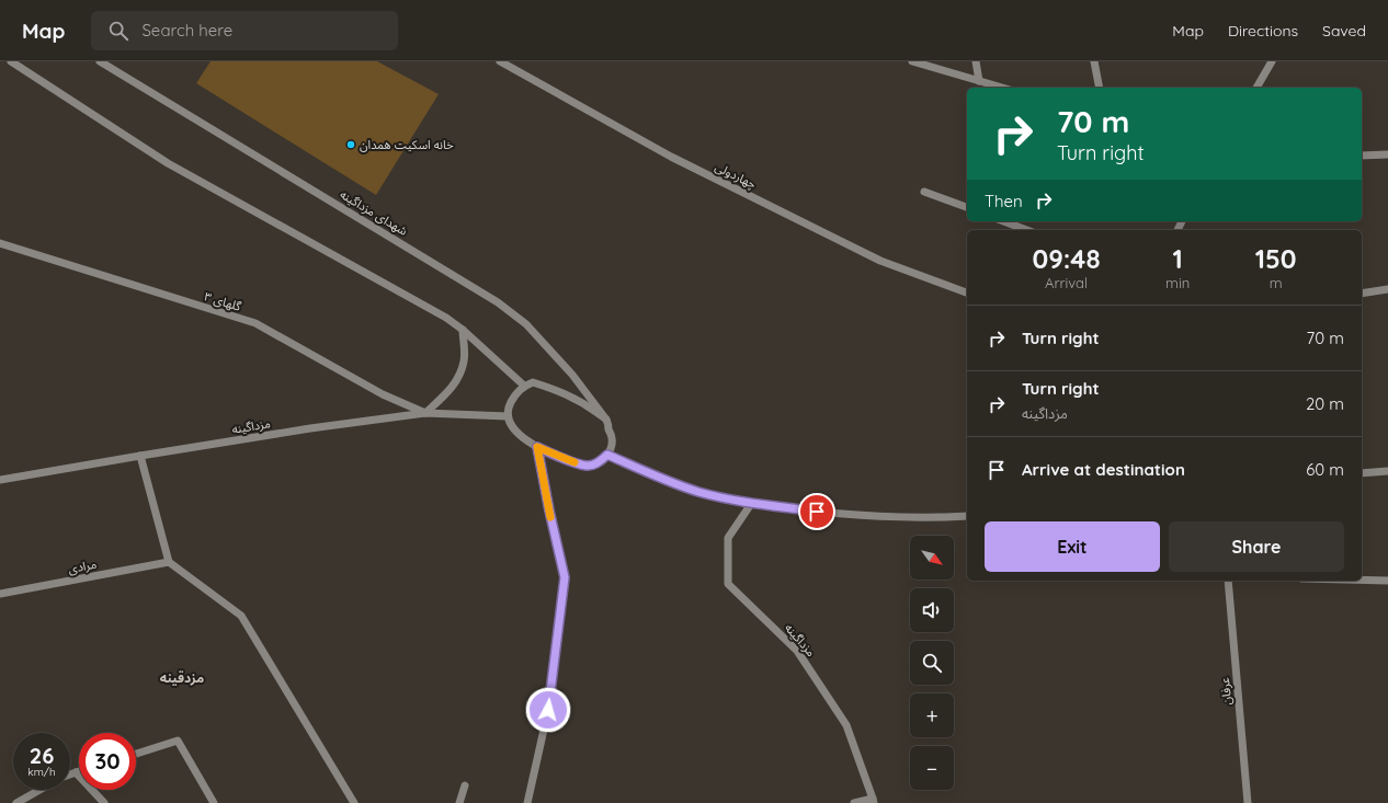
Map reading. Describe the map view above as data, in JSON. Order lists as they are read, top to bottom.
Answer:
{
  "streets": {
    "street": [
      "چهاردولی",
      "شهدای مزداگینه",
      "گلهای ۳",
      "مزداگینه",
      "مرادی",
      "عرفان"
    ]
  },
  "crossings": [
    ["گلهای ۳", "مزداگینه"]
  ],
  "districts": ["مزدقینه"],
  "places": ["خانه اسكيت همدان"],
  "north": "bottom right",
  "page": {
    "header": "Map",
    "search": "Search here",
    "nav": ["Map", "Directions", "Saved"],
    "turn": ["70 m", "Turn right"],
    "then": "Then",
    "eta": [
      "09:48",
      "Arrival",
      "1",
      "min",
      "150",
      "m"
    ],
    "list": [
      {
        "name": "Turn right",
        "value": "70 m"
      },
      {
        "name": "Turn right",
        "note": "مزداگینه",
        "value": "20 m"
      },
      {
        "name": "Arrive at destination",
        "value": "60 m"
      }
    ],
    "buttons": ["Exit", "Share"],
    "map_buttons": ["+", "−"],
    "speed": "26 km/h",
    "limit": "30"
  }
}
